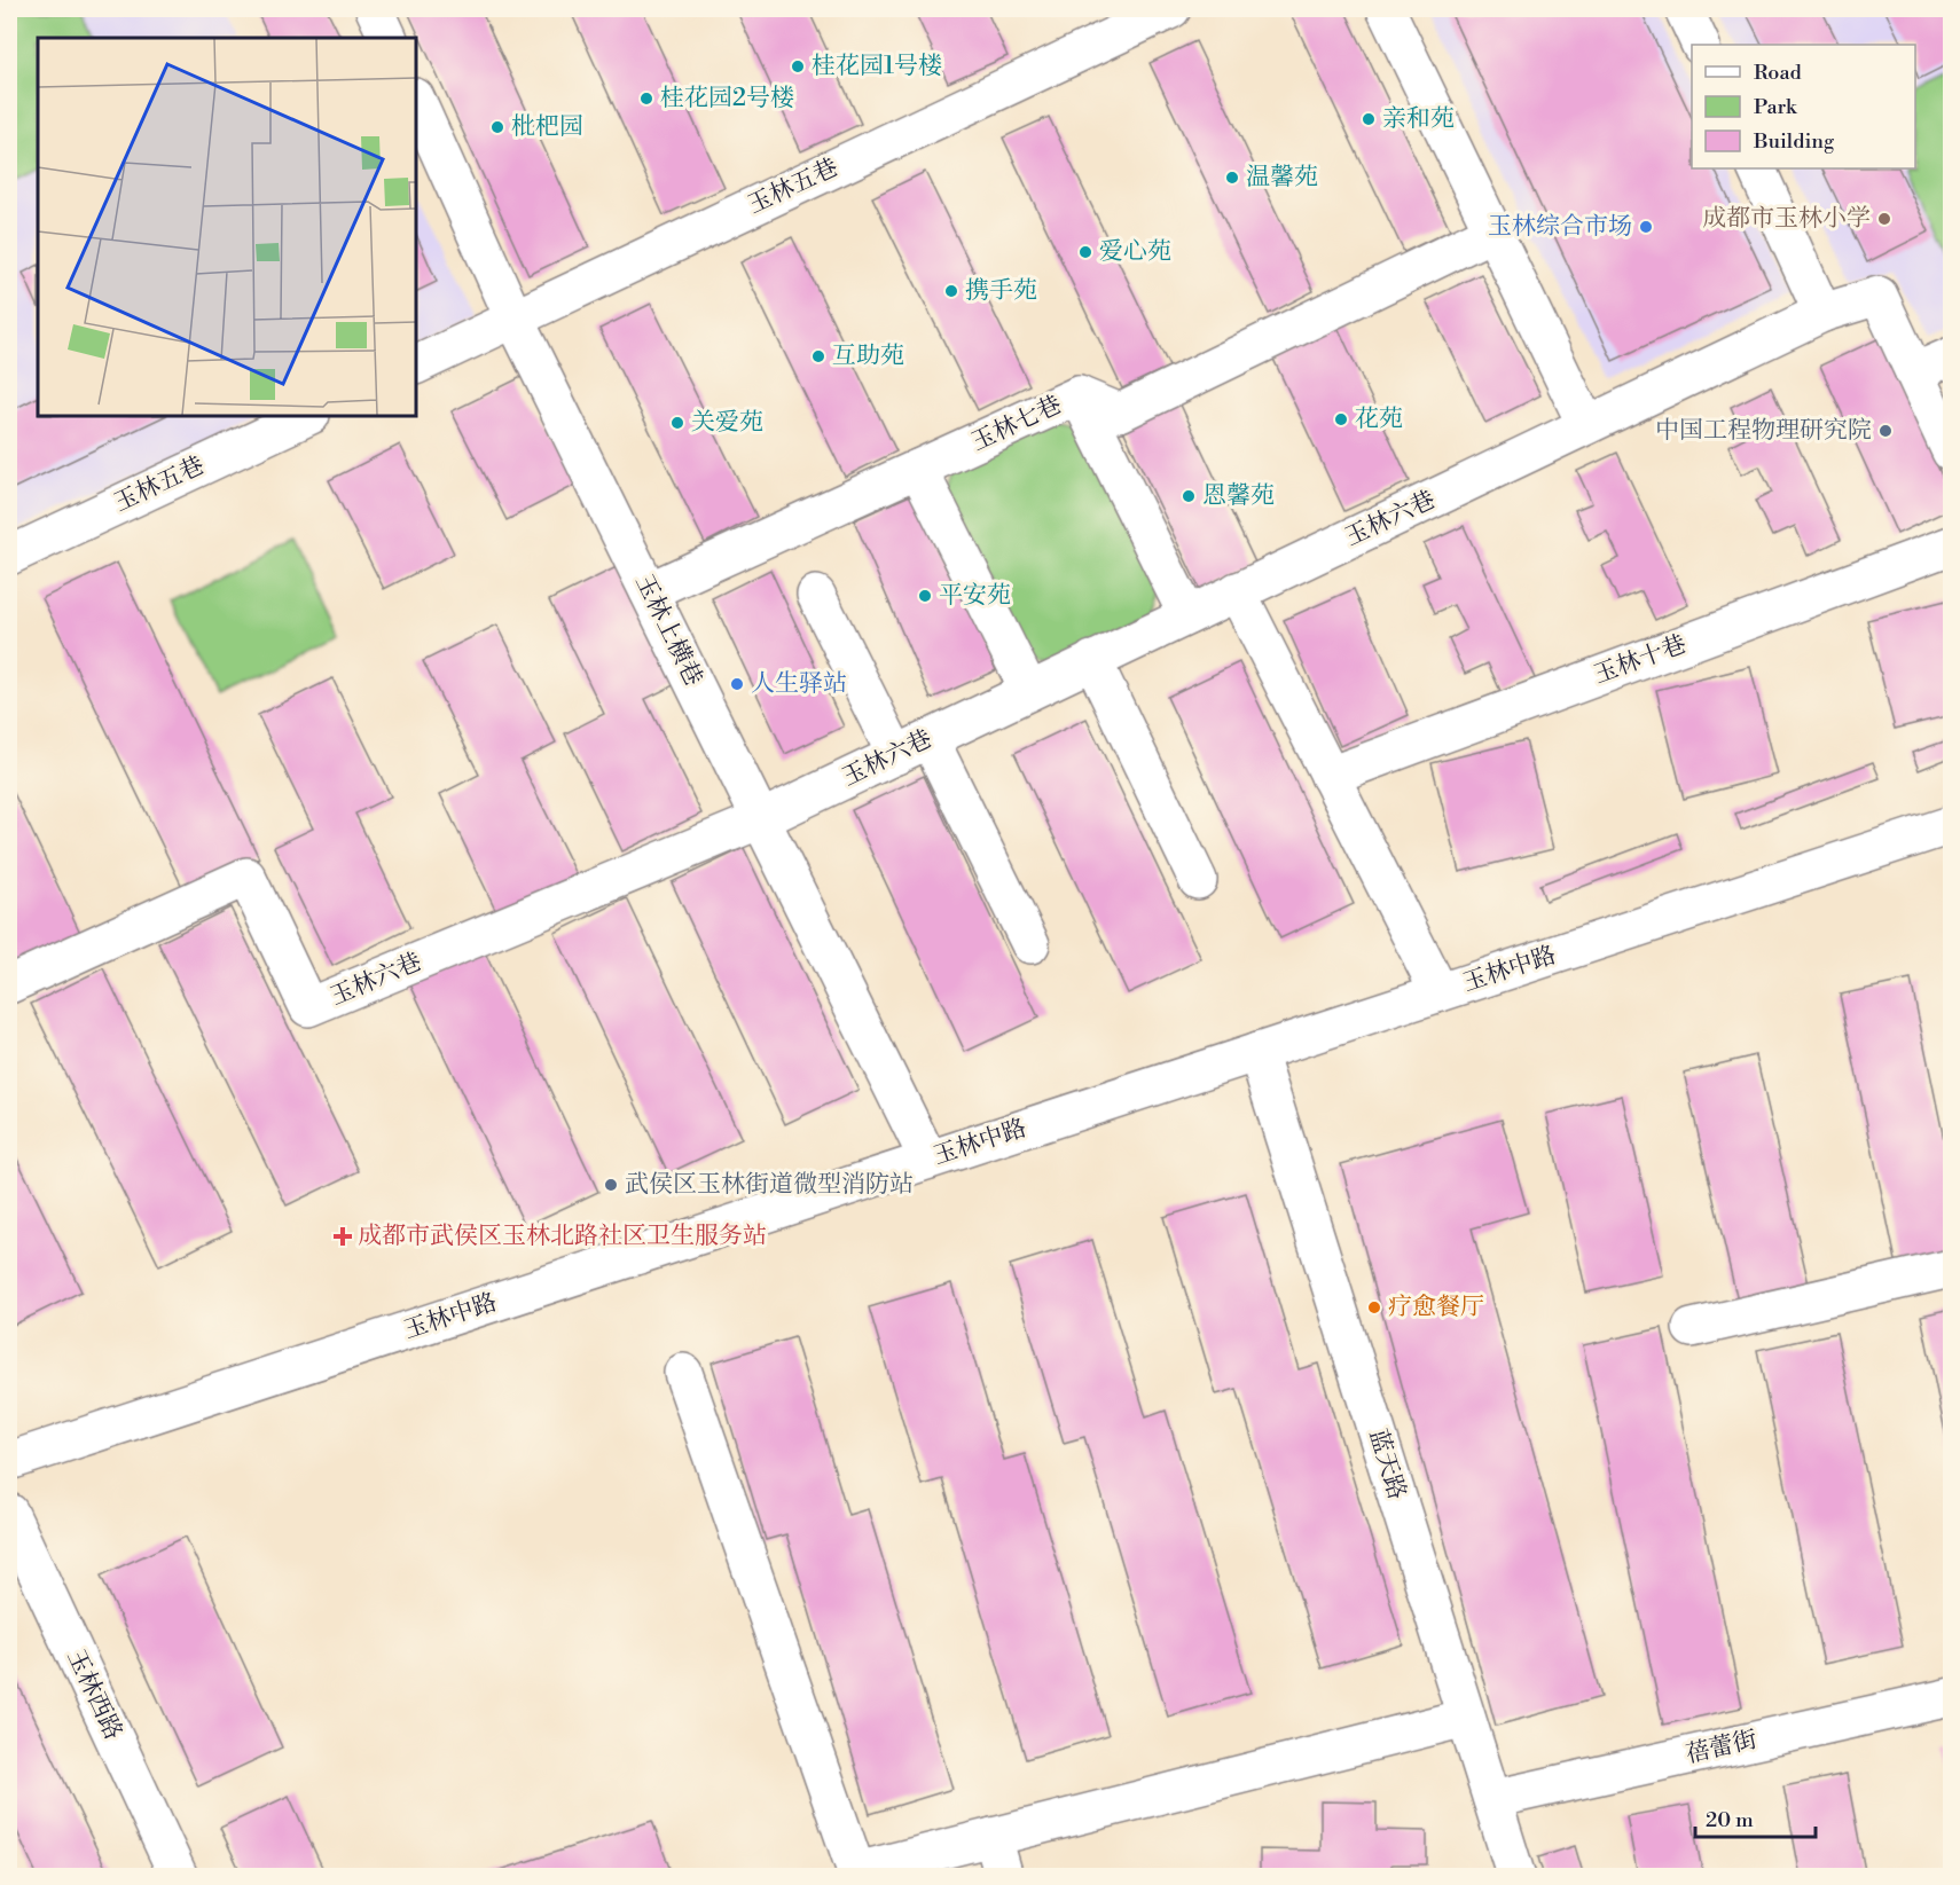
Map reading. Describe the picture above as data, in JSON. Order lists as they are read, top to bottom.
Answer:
{
  "streets": {
    "street": [
      "玉林五巷",
      "玉林七巷",
      "玉林六巷",
      "玉林上横巷",
      "玉林十巷",
      "玉林中路",
      "蓝天路",
      "玉林西路",
      "蓓蕾街"
    ]
  },
  "crossings": [
    ["玉林五巷", "玉林上横巷"],
    ["玉林七巷", "玉林上横巷"],
    ["玉林六巷", "玉林上横巷"],
    ["玉林上横巷", "玉林中路"],
    ["玉林中路", "蓝天路"],
    ["蓝天路", "蓓蕾街"]
  ],
  "places": {
    "other": [
      "桂花园1号楼",
      "桂花园2号楼",
      "亲和苑",
      "枇杷园",
      "温馨苑",
      "成都市玉林小学",
      "玉林综合市场",
      "爱心苑",
      "携手苑",
      "互助苑",
      "花苑",
      "关爱苑",
      "中国工程物理研究院",
      "恩馨苑",
      "平安苑",
      "人生驿站",
      "武侯区玉林街道微型消防站",
      "疗愈餐厅"
    ],
    "health": ["成都市武侯区玉林北路社区卫生服务站"]
  },
  "legend": ["Road", "Park", "Building"],
  "scale_bar": "20 m"
}
